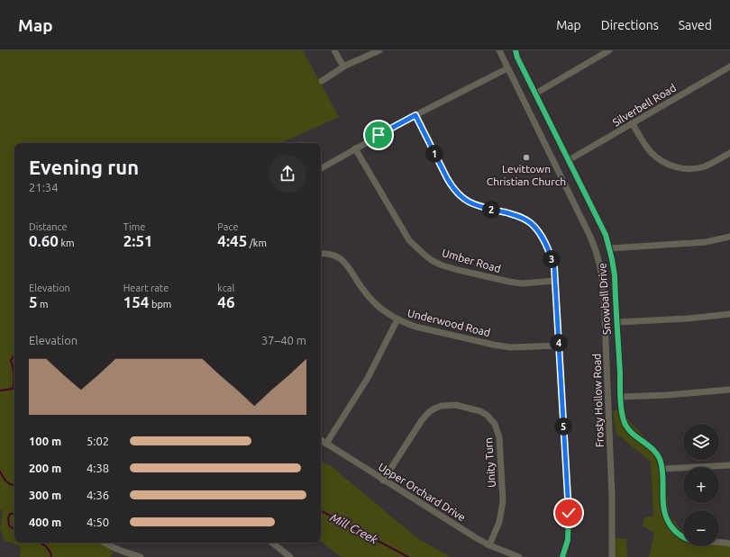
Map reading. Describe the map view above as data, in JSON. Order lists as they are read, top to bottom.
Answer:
{
  "streets": {
    "street": [
      "Silverbell Road",
      "Umber Road",
      "Snowball Drive",
      "Underwood Road",
      "Frosty Hollow Road",
      "Unity Turn",
      "Upper Orchard Drive"
    ]
  },
  "crossings": [
    ["Silverbell Road", "Snowball Drive"],
    ["Unity Turn", "Upper Orchard Drive"]
  ],
  "water": ["Mill Creek"],
  "places": ["Levittown Christian Church"],
  "page": {
    "header": "Map",
    "nav": ["Map", "Directions", "Saved"],
    "heading": ["Evening run", "21:34"],
    "pins": [
      "1",
      "2",
      "3",
      "4",
      "5"
    ],
    "stats": [
      ["Distance", "0.60 km"],
      ["Time", "2:51"],
      ["Pace", "4:45 /km"],
      ["Elevation", "5 m"],
      ["Heart rate", "154 bpm"],
      ["kcal", "46"]
    ],
    "chart": ["Elevation", "37–40 m"],
    "map_buttons": ["+", "−"],
    "list": [
      {
        "name": "100 m",
        "note": "5:02"
      },
      {
        "name": "200 m",
        "note": "4:38"
      },
      {
        "name": "300 m",
        "note": "4:36"
      },
      {
        "name": "400 m",
        "note": "4:50"
      }
    ]
  }
}
